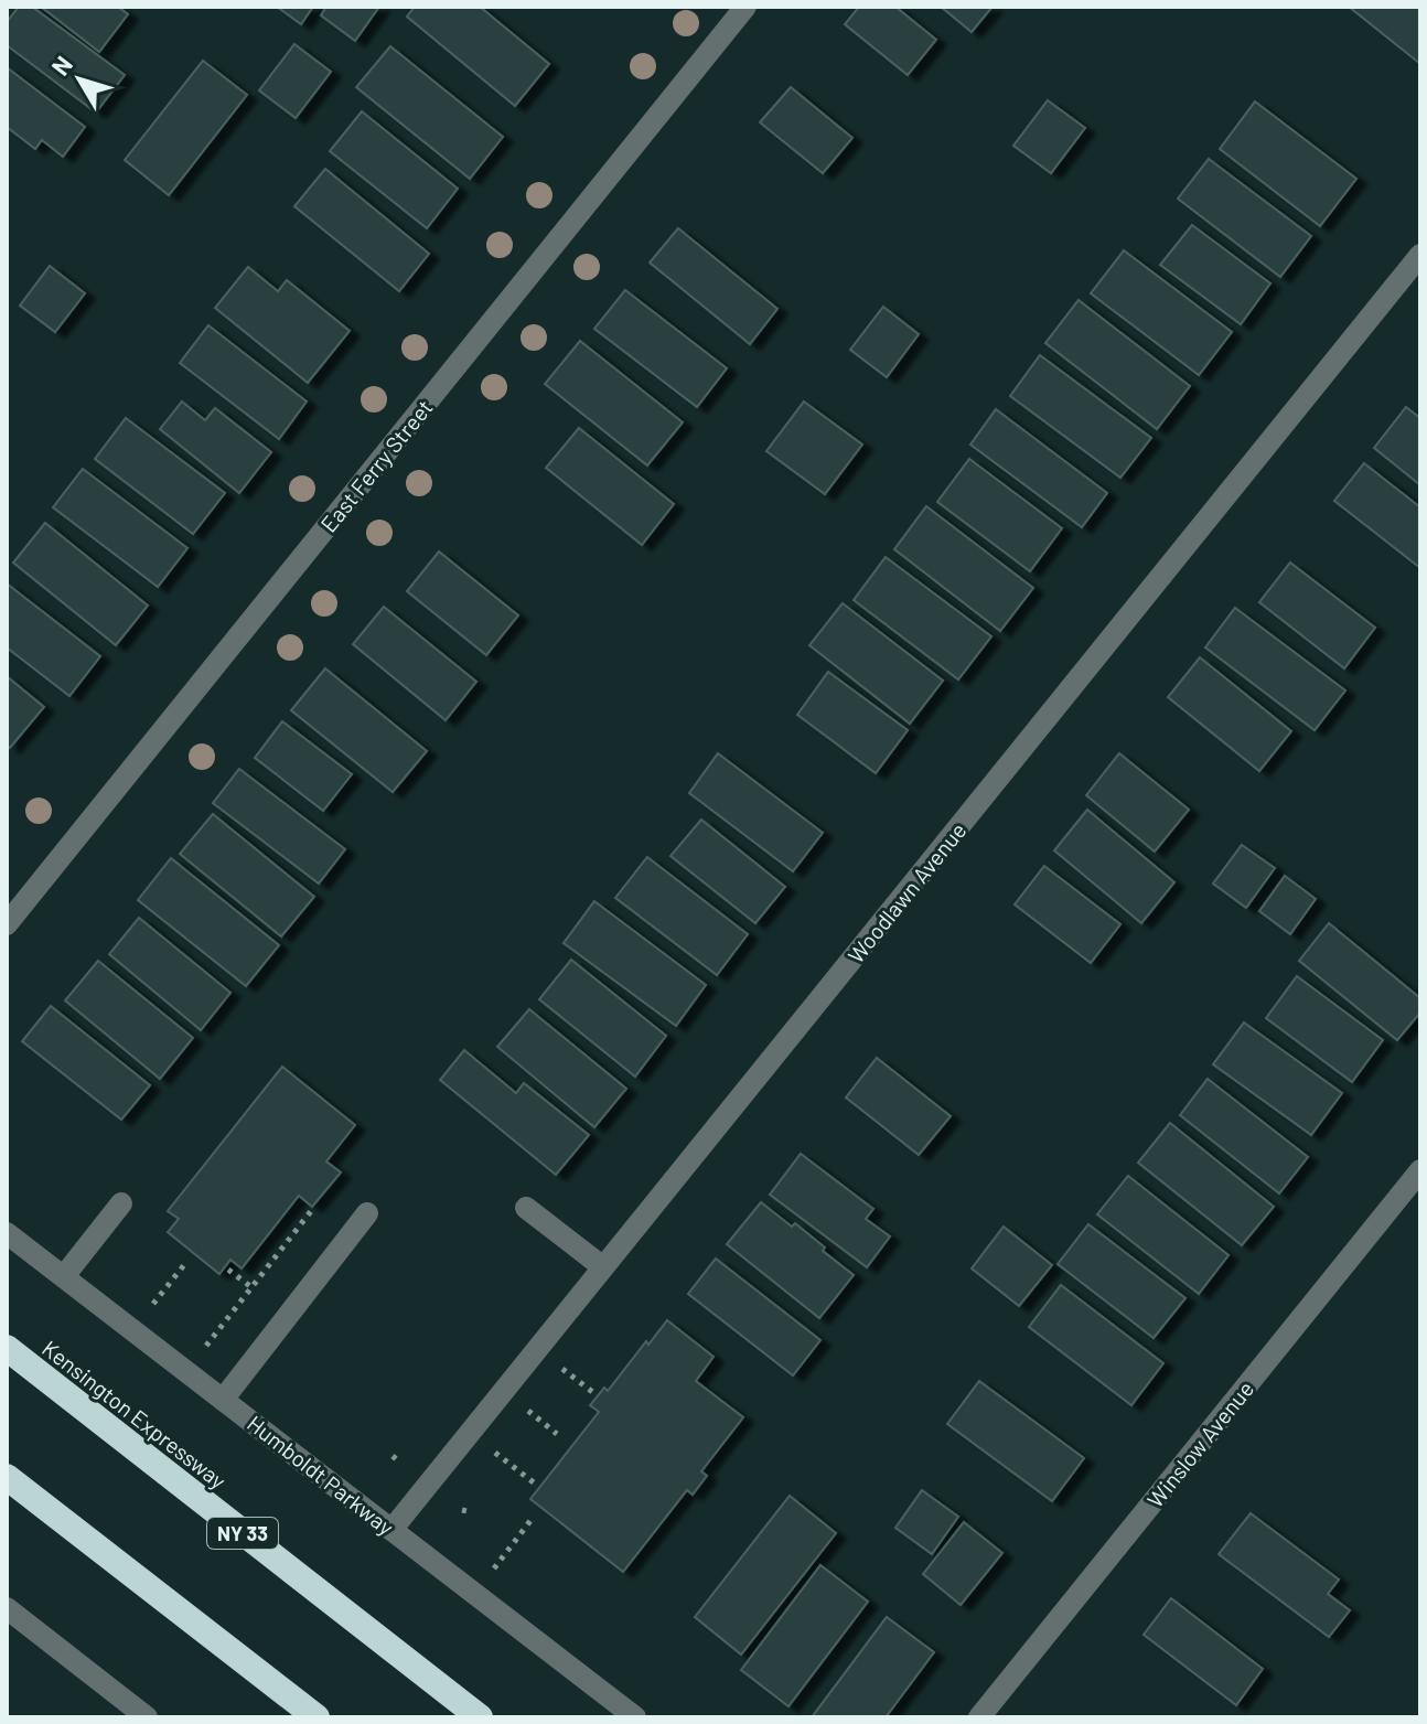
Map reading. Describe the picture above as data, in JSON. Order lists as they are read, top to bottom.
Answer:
{
  "streets": {
    "highway": ["Kensington Expressway", "NY 33"],
    "street": [
      "East Ferry Street",
      "Woodlawn Avenue",
      "Winslow Avenue",
      "Humboldt Parkway"
    ]
  },
  "crossings": [
    ["Woodlawn Avenue", "Humboldt Parkway"]
  ],
  "north": "top left"
}
